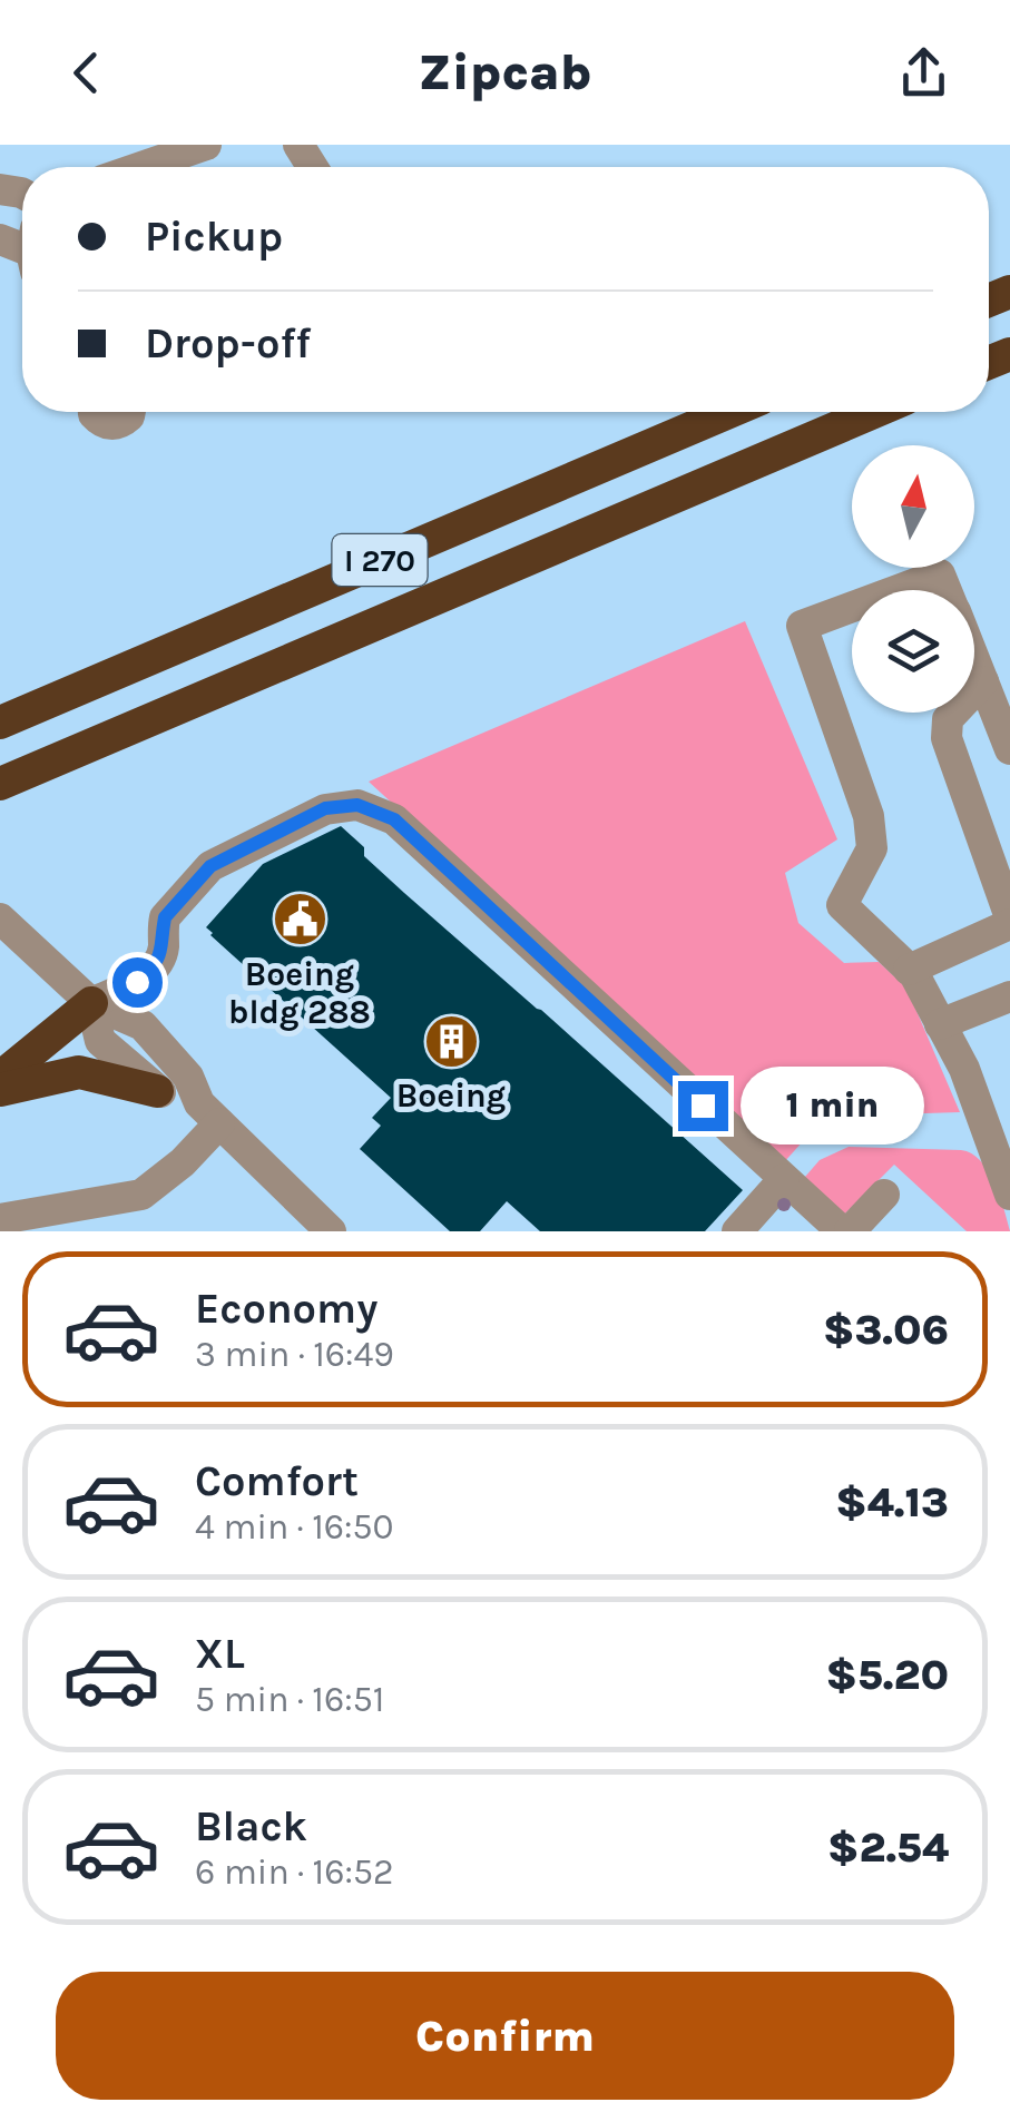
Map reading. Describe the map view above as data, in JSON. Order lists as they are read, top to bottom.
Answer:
{
  "streets": {
    "highway": ["I 270"]
  },
  "places": {
    "public building": ["Boeing bldg 288"],
    "building": ["Boeing"]
  },
  "north": "top",
  "page": {
    "header": "Zipcab",
    "banner": ["Pickup", "Drop-off"],
    "bubble": "1 min",
    "list": [
      {
        "name": "Economy",
        "note": "3 min · 16:49",
        "value": "$3.06"
      },
      {
        "name": "Comfort",
        "note": "4 min · 16:50",
        "value": "$4.13"
      },
      {
        "name": "XL",
        "note": "5 min · 16:51",
        "value": "$5.20"
      },
      {
        "name": "Black",
        "note": "6 min · 16:52",
        "value": "$2.54"
      }
    ],
    "buttons": "Confirm"
  }
}
